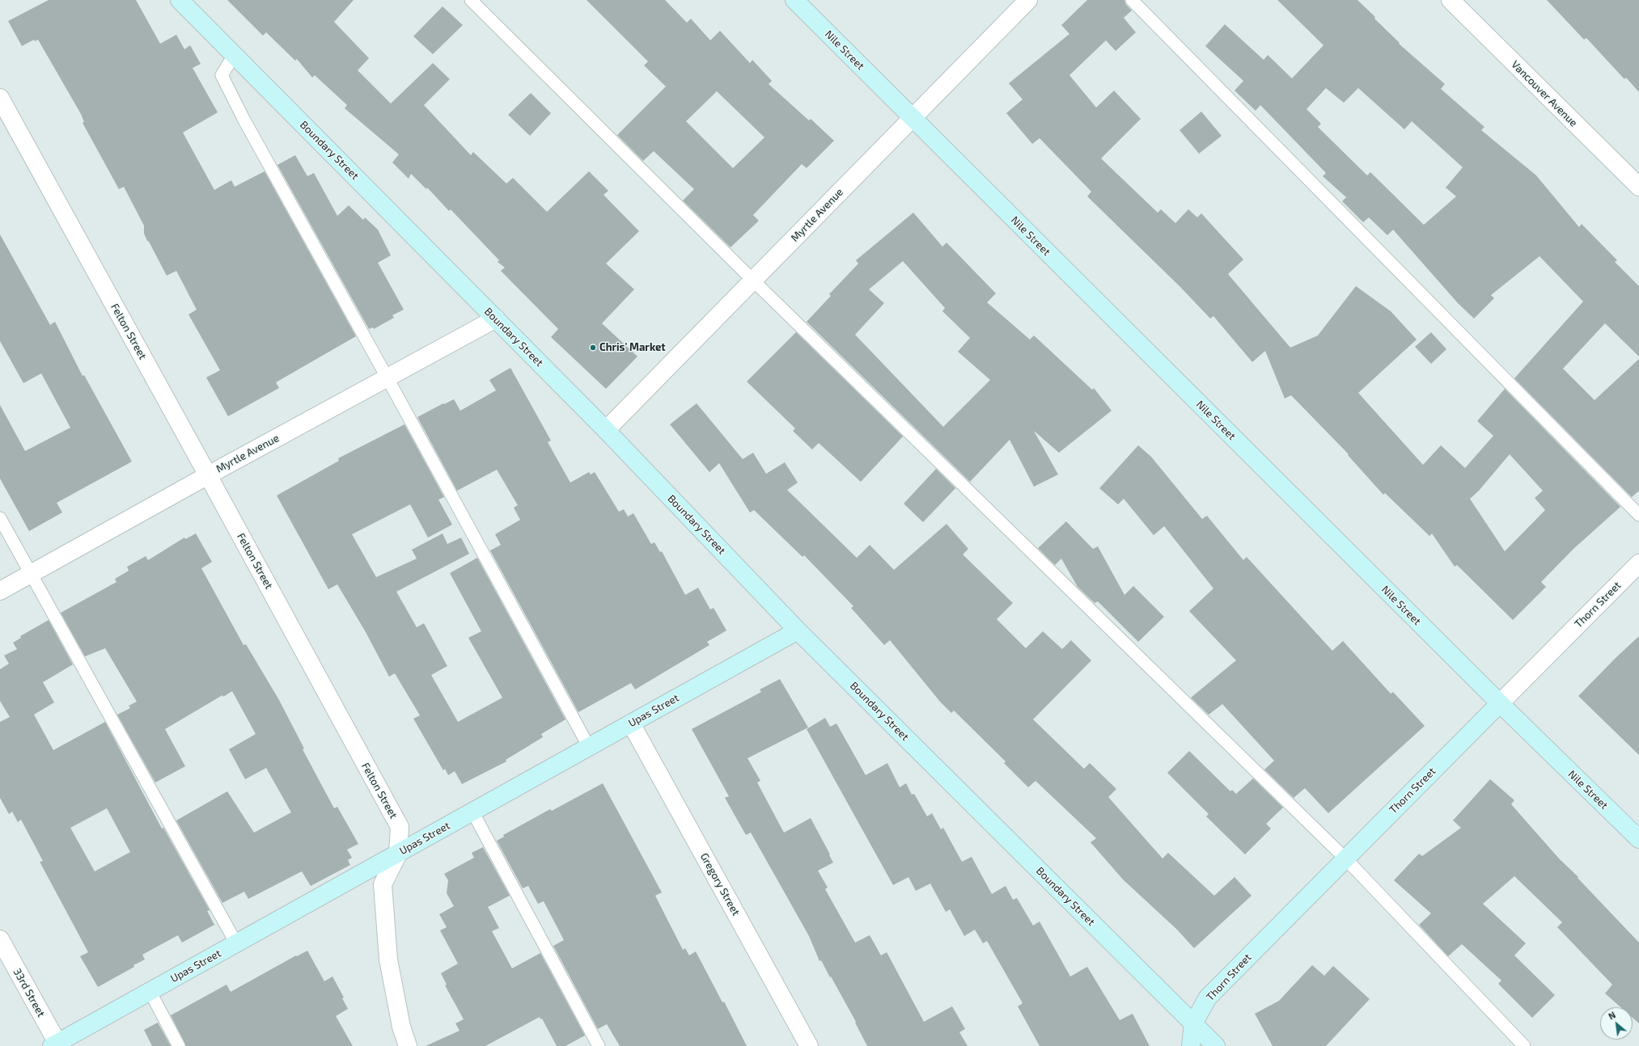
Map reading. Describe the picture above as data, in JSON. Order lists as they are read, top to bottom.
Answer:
{
  "streets": {
    "street": [
      "Nile Street",
      "Vancouver Avenue",
      "Boundary Street",
      "Myrtle Avenue",
      "Felton Street",
      "Thorn Street",
      "Upas Street",
      "Gregory Street",
      "33rd Street"
    ]
  },
  "crossings": [
    ["Nile Street", "Myrtle Avenue"],
    ["Nile Street", "Thorn Street"],
    ["Boundary Street", "Myrtle Avenue"],
    ["Boundary Street", "Thorn Street"],
    ["Boundary Street", "Upas Street"],
    ["Myrtle Avenue", "Felton Street"],
    ["Felton Street", "Upas Street"],
    ["Upas Street", "Gregory Street"],
    ["Upas Street", "33rd Street"]
  ],
  "places": ["Chris' Market"],
  "north": "top left"
}
